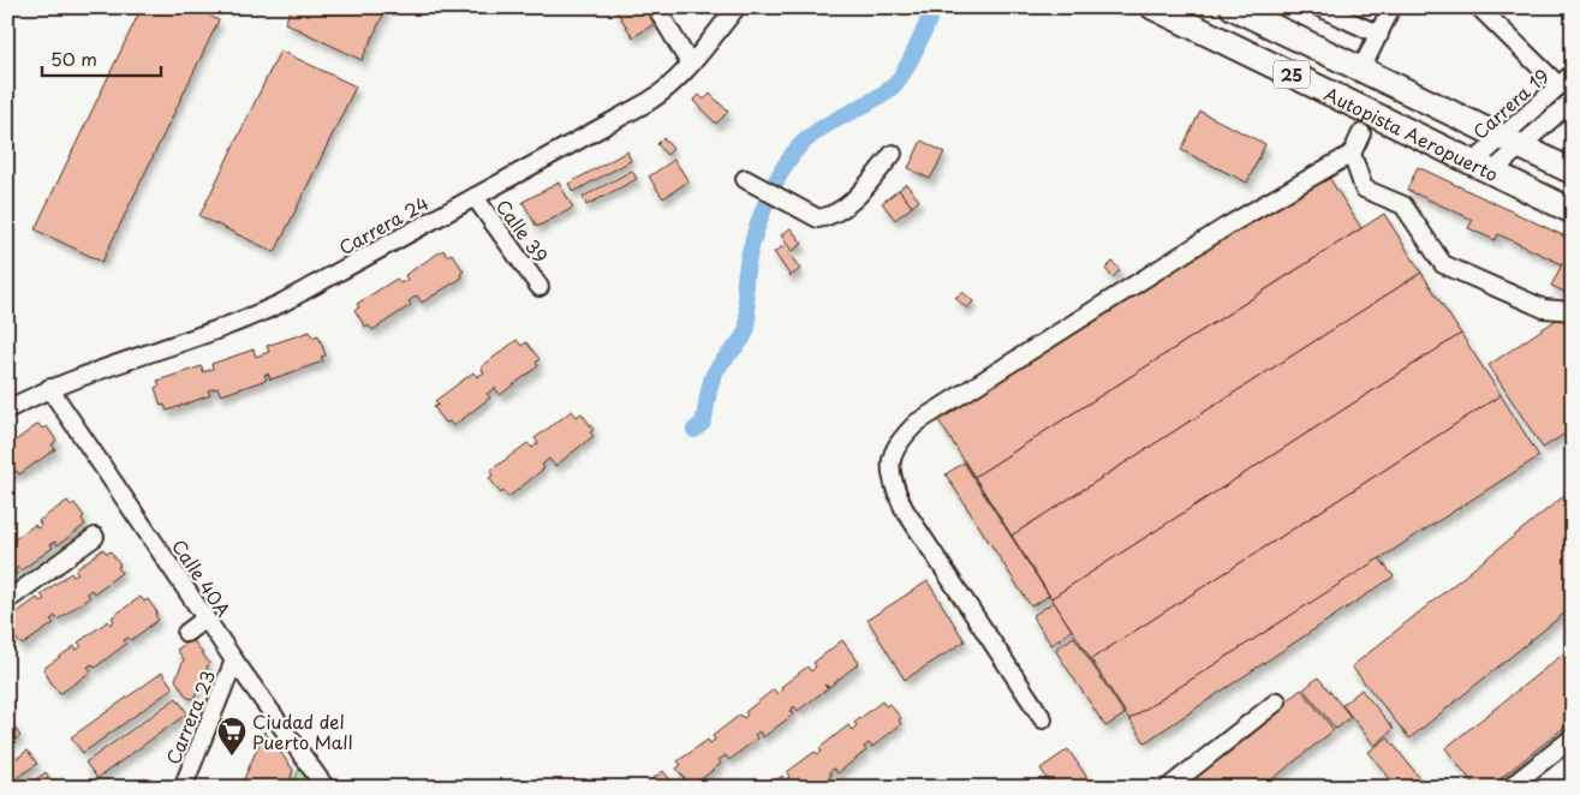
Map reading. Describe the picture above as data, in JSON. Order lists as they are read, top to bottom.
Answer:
{
  "streets": {
    "highway": ["25", "Autopista Aeropuerto"],
    "street": [
      "Carrera 19",
      "Carrera 24",
      "Calle 39",
      "Calle 40A",
      "Carrera 23"
    ]
  },
  "crossings": [
    ["Carrera 19", "Autopista Aeropuerto"],
    ["Carrera 24", "Calle 39"],
    ["Carrera 24", "Calle 40A"],
    ["Calle 40A", "Carrera 23"]
  ],
  "places": {
    "supermarket": ["Ciudad del Puerto Mall"]
  },
  "scale_bar": "50 m"
}
